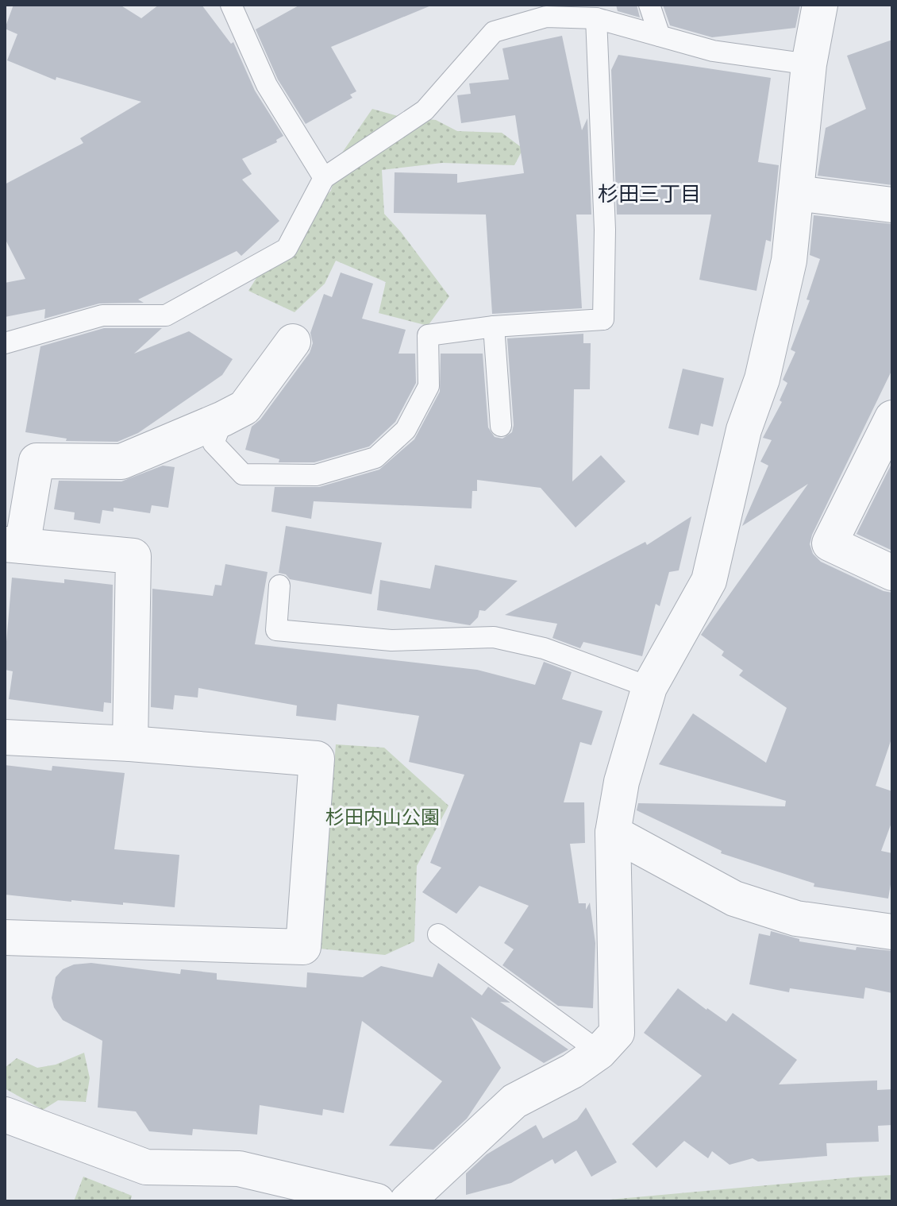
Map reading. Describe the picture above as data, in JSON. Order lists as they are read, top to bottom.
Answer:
{
  "districts": ["杉田三丁目"],
  "parks": ["杉田内山公園"]
}
